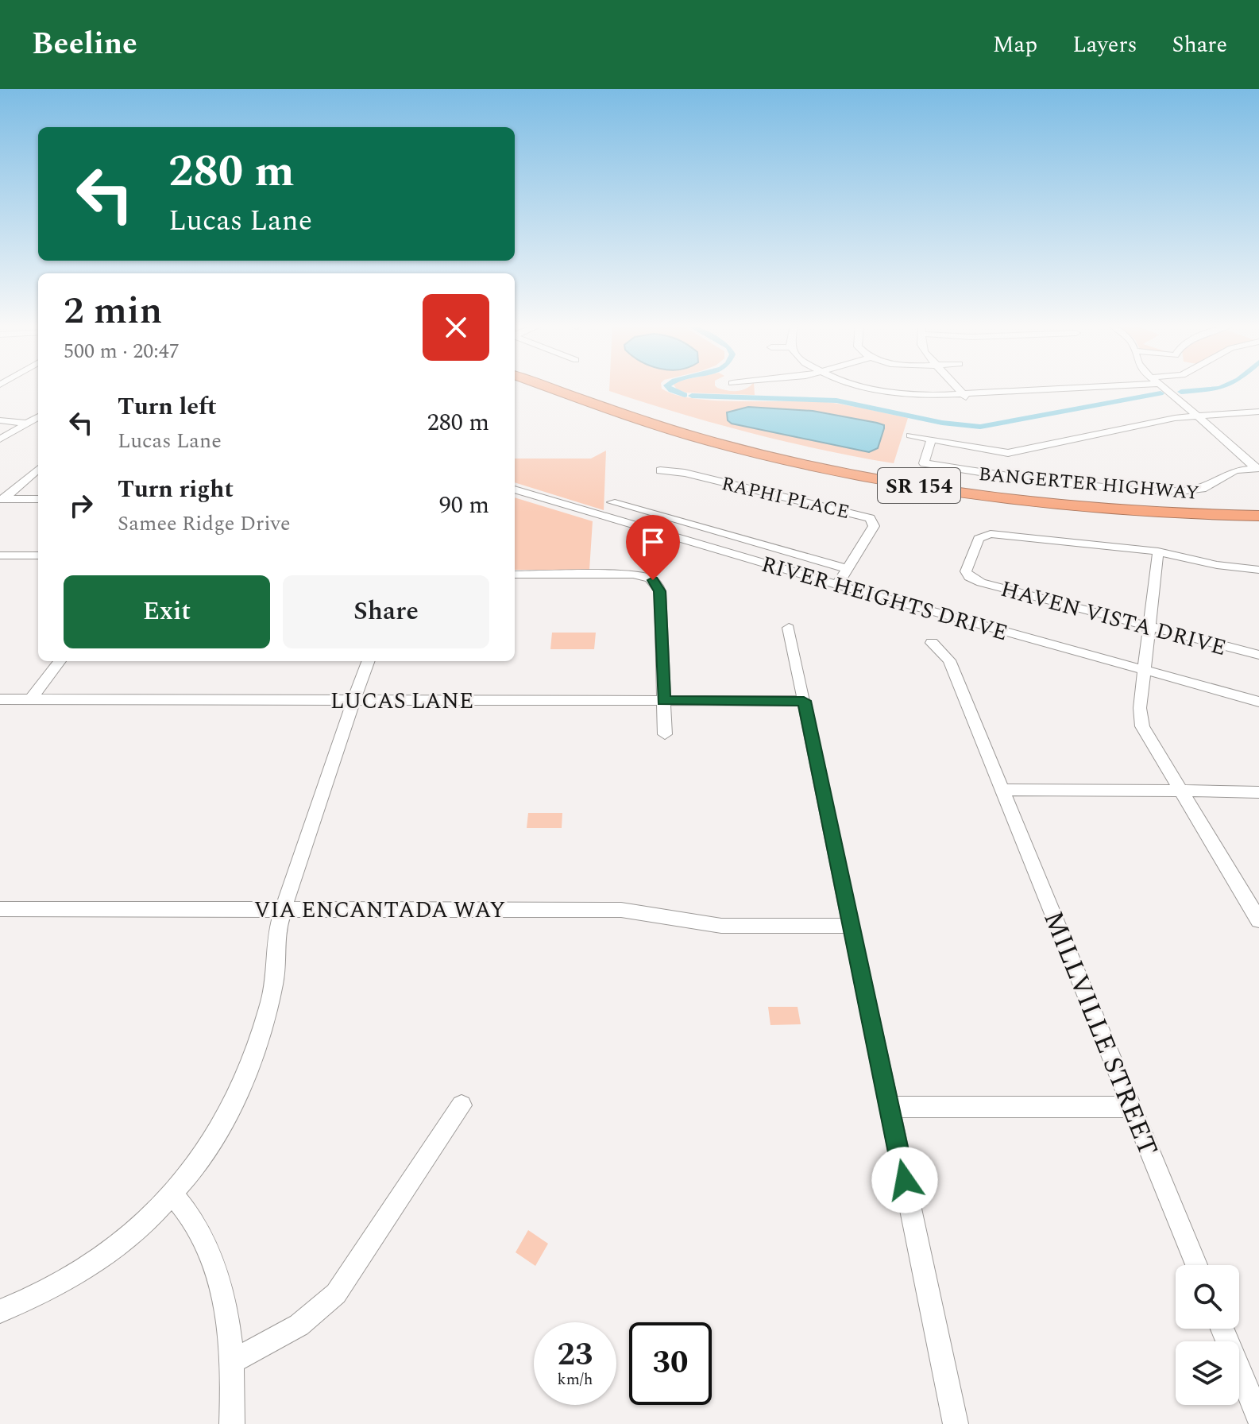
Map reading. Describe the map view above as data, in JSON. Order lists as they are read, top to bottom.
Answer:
{
  "streets": {
    "highway": ["BANGERTER HIGHWAY", "SR 154"],
    "street": [
      "RAPHI PLACE",
      "RIVER HEIGHTS DRIVE",
      "HAVEN VISTA DRIVE",
      "LUCAS LANE",
      "VIA ENCANTADA WAY",
      "MILLVILLE STREET"
    ]
  },
  "crossings": [
    ["RAPHI PLACE", "RIVER HEIGHTS DRIVE"]
  ],
  "page": {
    "header": "Beeline",
    "nav": ["Map", "Layers", "Share"],
    "turn": ["280 m", "Lucas Lane"],
    "heading": ["2 min", "500 m · 20:47"],
    "list": [
      {
        "name": "Turn left",
        "note": "Lucas Lane",
        "value": "280 m"
      },
      {
        "name": "Turn right",
        "note": "Samee Ridge Drive",
        "value": "90 m"
      }
    ],
    "buttons": ["Exit", "Share"],
    "speed": "23 km/h",
    "limit": "30"
  }
}
